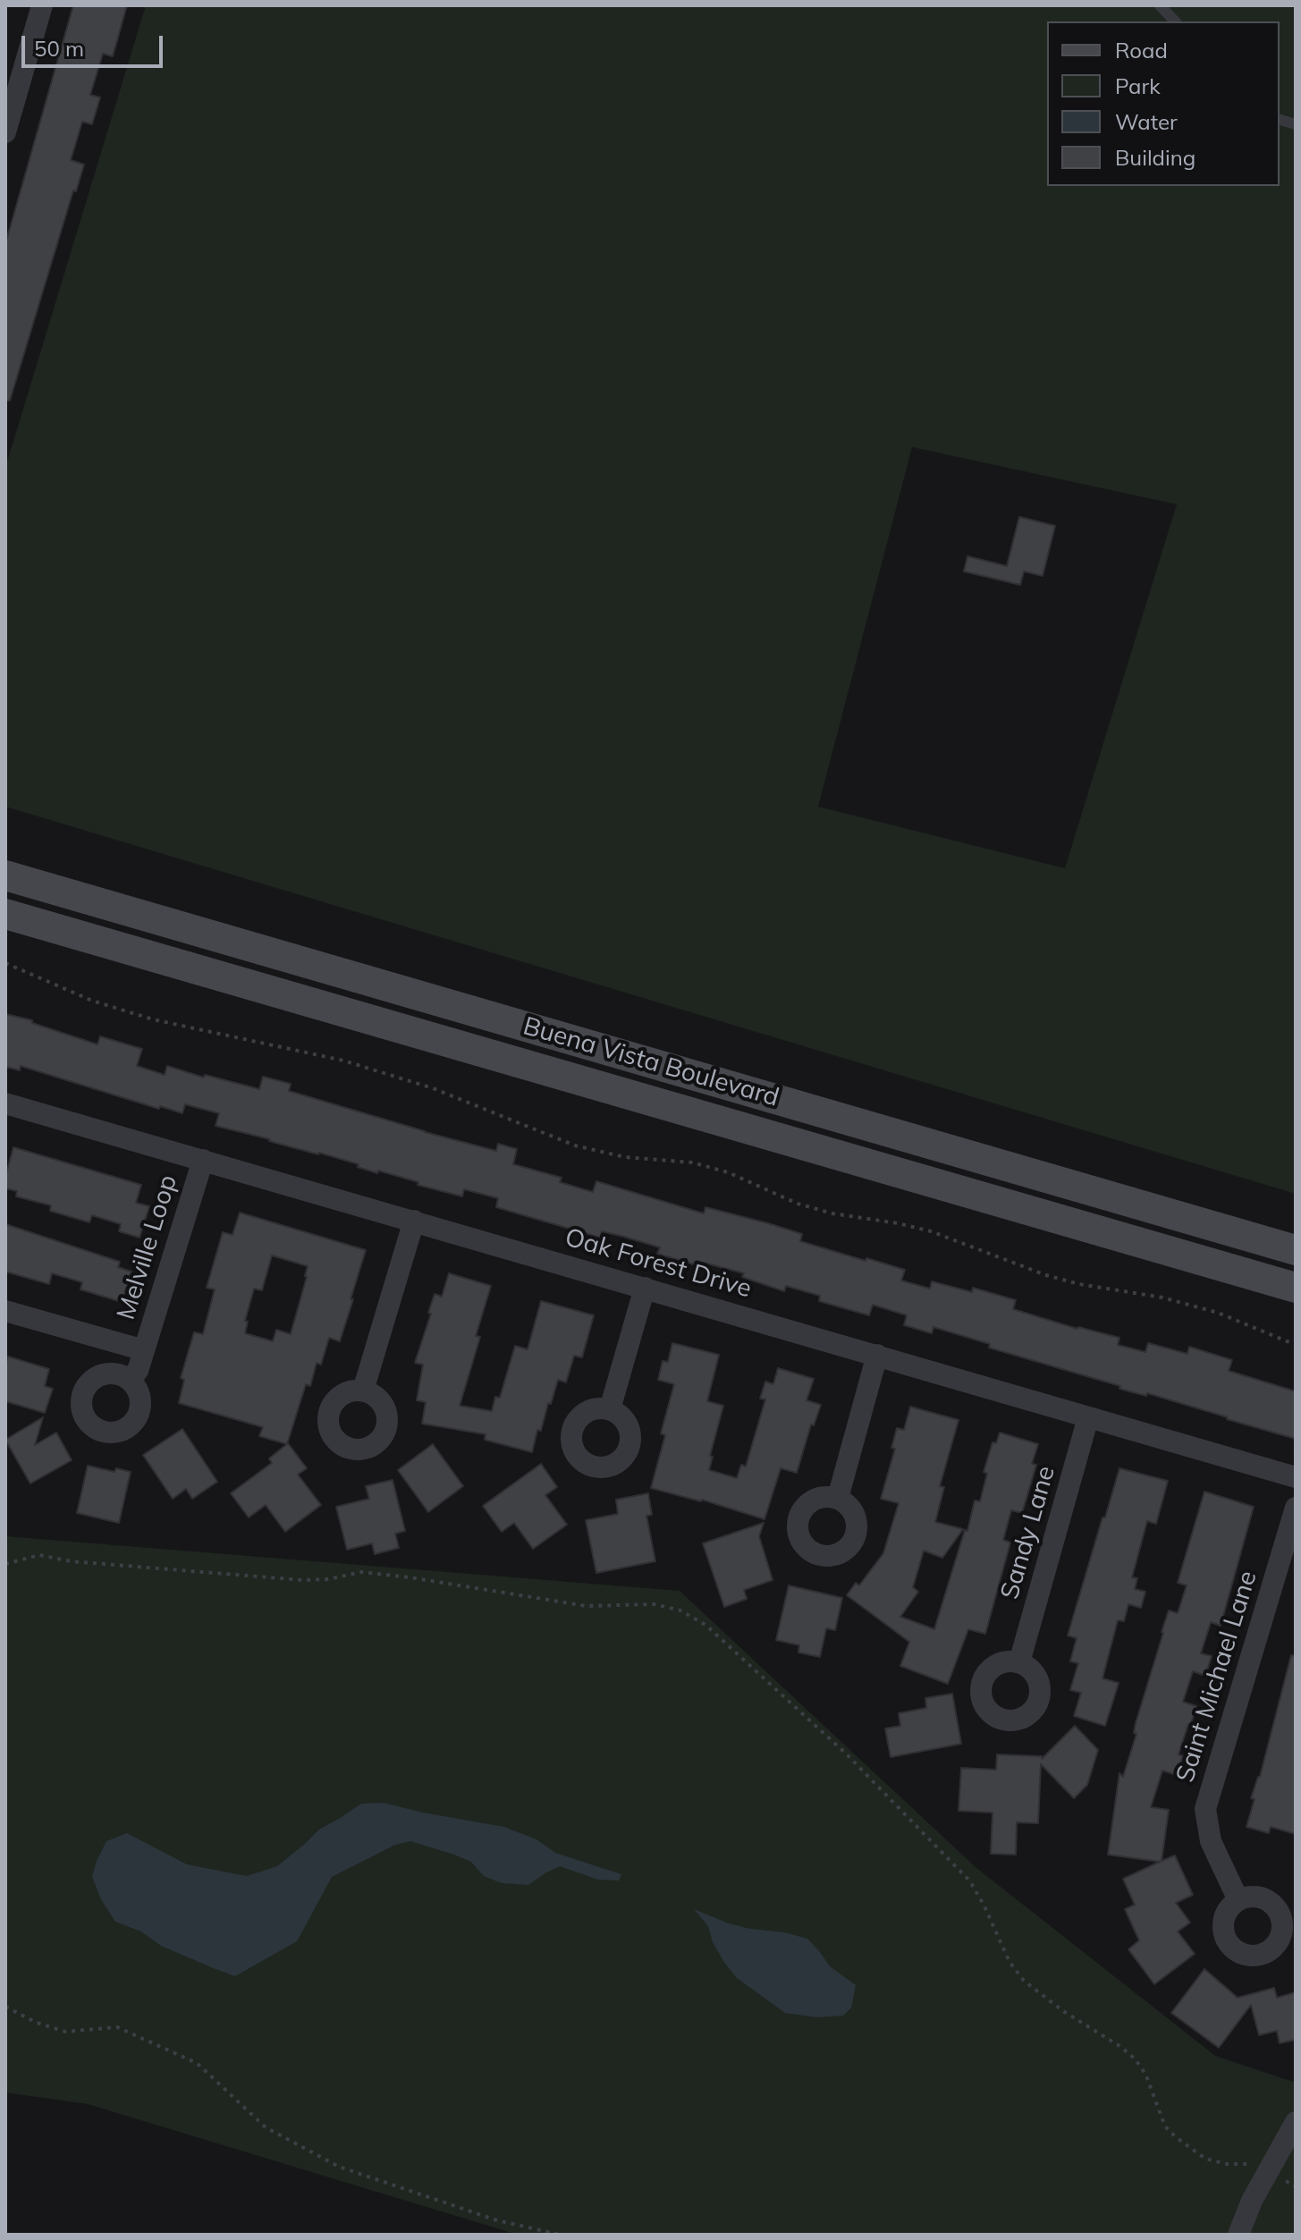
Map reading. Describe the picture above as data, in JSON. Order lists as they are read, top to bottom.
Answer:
{
  "streets": {
    "main road": ["Buena Vista Boulevard"],
    "street": [
      "Melville Loop",
      "Oak Forest Drive",
      "Sandy Lane",
      "Saint Michael Lane"
    ]
  },
  "crossings": [
    ["Melville Loop", "Oak Forest Drive"],
    ["Oak Forest Drive", "Sandy Lane"]
  ],
  "legend": [
    "Road",
    "Park",
    "Water",
    "Building"
  ],
  "scale_bar": "50 m"
}
